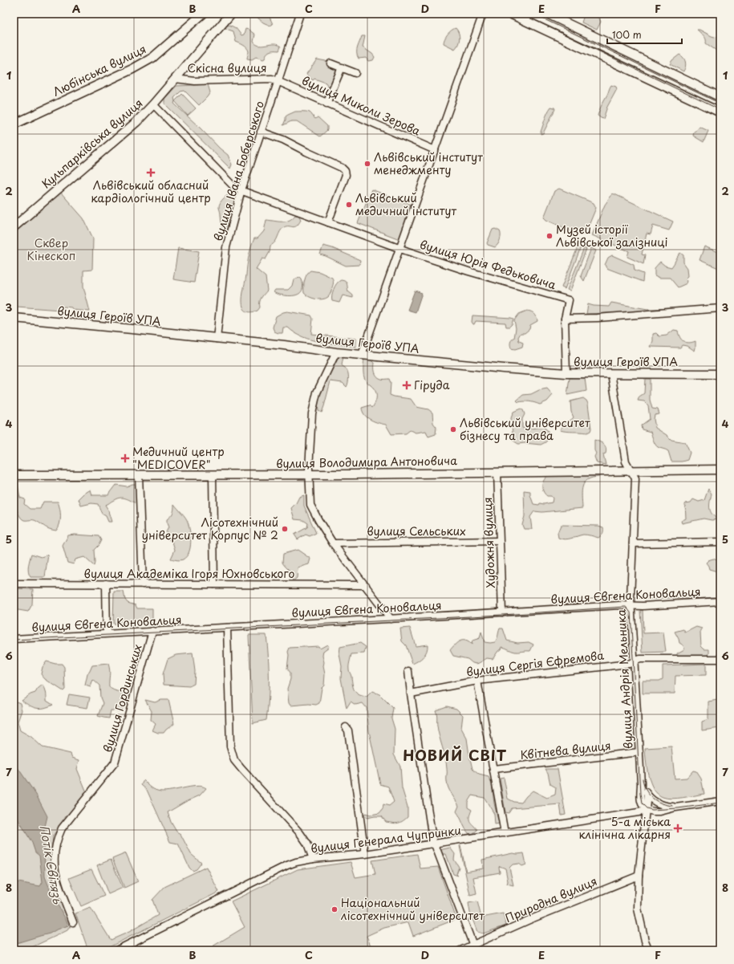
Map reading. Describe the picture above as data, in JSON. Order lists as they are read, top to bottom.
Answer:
{
  "streets": {
    "main road": [
      "Любінська вулиця",
      "Кульпарківська вулиця",
      "вулиця Героїв УПА",
      "вулиця Володимира Антоновича"
    ],
    "street": [
      "Скісна вулиця",
      "вулиця Миколи Зерова",
      "вулиця Івана Боберського",
      "вулиця Юрія Федьковича",
      "вулиця Сельських",
      "Художня вулиця",
      "вулиця Академіка Ігоря Юхновського",
      "вулиця Євгена Коновальця",
      "вулиця Сергія Єфремова",
      "вулиця Андрія Мельника",
      "вулиця Гординських",
      "Квітнева вулиця",
      "вулиця Генерала Чупринки",
      "Природна вулиця"
    ]
  },
  "crossings": [
    ["Скісна вулиця", "вулиця Миколи Зерова"],
    ["Скісна вулиця", "Кульпарківська вулиця"],
    ["Скісна вулиця", "вулиця Івана Боберського"],
    ["вулиця Миколи Зерова", "вулиця Івана Боберського"],
    ["Кульпарківська вулиця", "вулиця Юрія Федьковича"],
    ["вулиця Івана Боберського", "вулиця Юрія Федьковича"],
    ["вулиця Івана Боберського", "вулиця Героїв УПА"],
    ["вулиця Героїв УПА", "вулиця Андрія Мельника"],
    ["вулиця Володимира Антоновича", "Художня вулиця"],
    ["вулиця Володимира Антоновича", "вулиця Андрія Мельника"],
    ["вулиця Сельських", "Художня вулиця"],
    ["Художня вулиця", "вулиця Євгена Коновальця"],
    ["вулиця Євгена Коновальця", "вулиця Андрія Мельника"],
    ["вулиця Євгена Коновальця", "вулиця Гординських"],
    ["вулиця Сергія Єфремова", "вулиця Андрія Мельника"],
    ["вулиця Андрія Мельника", "Квітнева вулиця"],
    ["вулиця Андрія Мельника", "вулиця Генерала Чупринки"]
  ],
  "districts": ["НОВИЙ СВІТ"],
  "water": ["Потік Світязь"],
  "parks": ["Сквер Кінескоп"],
  "places": {
    "other": [
      "Львівський інститут менеджменту",
      "Львівський медичний інститут",
      "Музей історії Львівської залізниці",
      "Львівський університет бізнесу та права",
      "Лісотехнічний університет Корпус № 2",
      "Національний лісотехнічний університет"
    ],
    "health": [
      "Львівський обласний кардіологічний центр",
      "Гіруда",
      "Медичний центр \"MEDICOVER\"",
      "5-а міська клінічна лікарня"
    ]
  },
  "scale_bar": "100 m",
  "grid": {
    "columns": [
      "A",
      "B",
      "C",
      "D",
      "E",
      "F"
    ],
    "rows": [
      "1",
      "2",
      "3",
      "4",
      "5",
      "6",
      "7",
      "8"
    ]
  }
}
